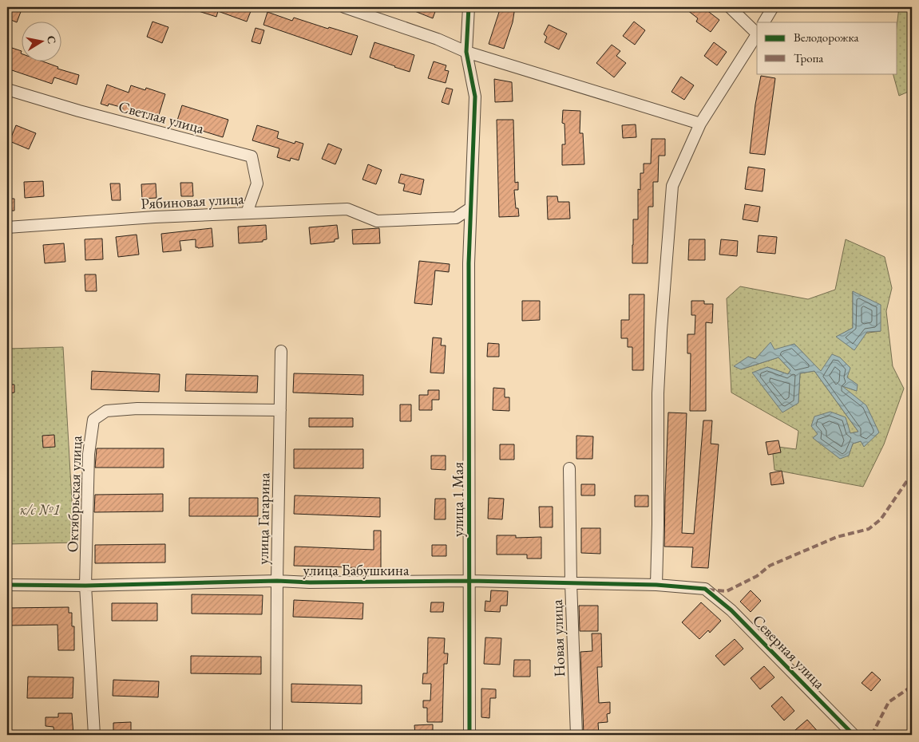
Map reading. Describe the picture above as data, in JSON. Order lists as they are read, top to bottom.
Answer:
{
  "streets": {
    "street": [
      "Светлая улица",
      "Рябиновая улица",
      "Октябрьская улица",
      "улица 1 Мая",
      "улица Гагарина",
      "улица Бабушкина",
      "Новая улица",
      "Северная улица"
    ]
  },
  "crossings": [
    ["Светлая улица", "Рябиновая улица"],
    ["Рябиновая улица", "улица 1 Мая"],
    ["Октябрьская улица", "улица Гагарина"],
    ["Октябрьская улица", "улица Бабушкина"],
    ["улица 1 Мая", "улица Бабушкина"],
    ["улица Гагарина", "улица Бабушкина"],
    ["улица Бабушкина", "Новая улица"],
    ["улица Бабушкина", "Северная улица"]
  ],
  "parks": ["к/с №1"],
  "legend": ["Велодорожка", "Тропа"],
  "north": "right"
}
